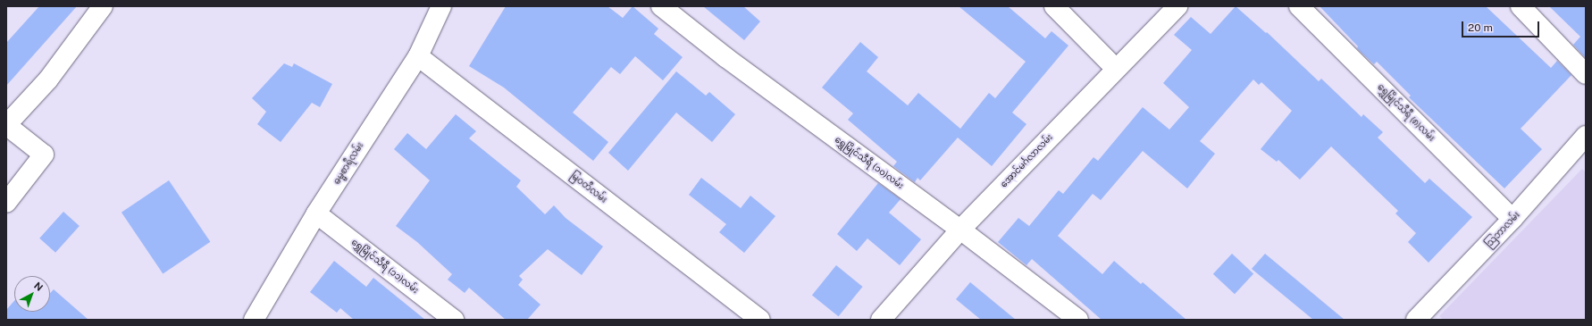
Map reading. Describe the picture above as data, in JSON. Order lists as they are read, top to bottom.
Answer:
{
  "streets": {
    "street": [
      "ရွှေမြိုင်သီရီ (၈)လမ်း",
      "အောင်မင်္ဂလာလမ်း",
      "ရွှေမြိုင်သီရီ (၁၀)လမ်း",
      "ဓမ္မစာရီလမ်း",
      "မြဝတီလမ်း",
      "သြဘာလမ်း",
      "ရွှေမြိုင်သီရီ (၁၁)လမ်း"
    ]
  },
  "crossings": [
    ["ရွှေမြိုင်သီရီ (၈)လမ်း", "သြဘာလမ်း"],
    ["အောင်မင်္ဂလာလမ်း", "ရွှေမြိုင်သီရီ (၁၀)လမ်း"],
    ["ဓမ္မစာရီလမ်း", "မြဝတီလမ်း"],
    ["ဓမ္မစာရီလမ်း", "ရွှေမြိုင်သီရီ (၁၁)လမ်း"]
  ],
  "scale_bar": "20 m",
  "north": "top right"
}
